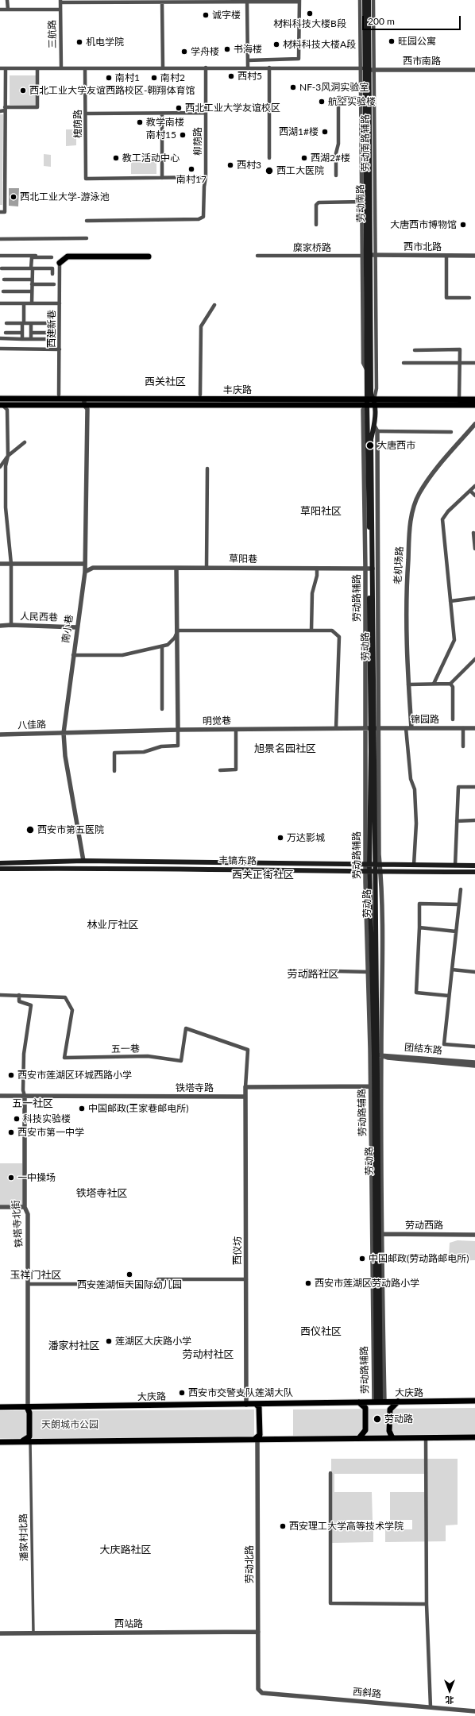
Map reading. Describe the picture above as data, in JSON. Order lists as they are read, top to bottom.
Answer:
{
  "streets": {
    "main road": [
      "劳动南路",
      "丰庆路",
      "劳动路",
      "丰镐东路",
      "大庆路"
    ],
    "street": [
      "三航路",
      "西市南路",
      "槐荫路",
      "柳荫路",
      "西市北路",
      "糜家桥路",
      "西建新巷",
      "草阳巷",
      "老机场路",
      "劳动路辅路",
      "人民西巷",
      "南小巷",
      "锦园路",
      "明觉巷",
      "八佳路",
      "五一巷",
      "团结东路",
      "铁塔寺路",
      "铁塔寺北街",
      "劳动西路",
      "西仪坊",
      "潘家村北路",
      "劳动北路",
      "西站路",
      "西斜路"
    ]
  },
  "crossings": [
    ["西市南路", "劳动南路"],
    ["劳动南路", "西市北路"],
    ["劳动南路", "糜家桥路"],
    ["劳动南路", "丰庆路"],
    ["劳动南路", "劳动路"],
    ["西市北路", "糜家桥路"],
    ["丰庆路", "南小巷"],
    ["丰庆路", "劳动路"],
    ["草阳巷", "劳动路辅路"],
    ["草阳巷", "南小巷"],
    ["草阳巷", "劳动路"],
    ["老机场路", "锦园路"],
    ["劳动路辅路", "劳动路"],
    ["劳动路辅路", "锦园路"],
    ["劳动路辅路", "明觉巷"],
    ["劳动路辅路", "丰镐东路"],
    ["劳动路辅路", "团结东路"],
    ["人民西巷", "南小巷"],
    ["南小巷", "明觉巷"],
    ["南小巷", "八佳路"],
    ["南小巷", "丰镐东路"],
    ["劳动路", "锦园路"],
    ["劳动路", "明觉巷"],
    ["劳动路", "丰镐东路"],
    ["劳动路", "团结东路"],
    ["劳动路", "劳动西路"],
    ["劳动路", "大庆路"],
    ["锦园路", "明觉巷"],
    ["明觉巷", "八佳路"],
    ["铁塔寺路", "铁塔寺北街"],
    ["铁塔寺路", "西仪坊"],
    ["铁塔寺北街", "大庆路"],
    ["西仪坊", "大庆路"],
    ["潘家村北路", "西站路"],
    ["劳动北路", "西站路"],
    ["劳动北路", "西斜路"]
  ],
  "districts": [
    "西关社区",
    "草阳社区",
    "旭景名园社区",
    "西关正街社区",
    "林业厅社区",
    "劳动路社区",
    "五一社区",
    "铁塔寺社区",
    "玉祥门社区",
    "西仪社区",
    "潘家村社区",
    "劳动村社区",
    "大庆路社区"
  ],
  "parks": ["天朗城市公园"],
  "places": [
    "材料科技大楼B段",
    "诚字楼",
    "旺园公寓",
    "机电学院",
    "材料科技大楼A段",
    "书海楼",
    "学舟楼",
    "西村5",
    "南村1",
    "南村2",
    "NF-3风洞实验室",
    "西北工业大学友谊西路校区-翱翔体育馆",
    "航空实验楼",
    "西北工业大学友谊校区",
    "教学南楼",
    "西湖1#楼",
    "南村15",
    "教工活动中心",
    "西湖2#楼",
    "西村3",
    "南村17",
    "西工大医院",
    "西北工业大学-游泳池",
    "大唐西市博物馆",
    "大唐西市",
    "西安市第五医院",
    "万达影城",
    "西安市莲湖区环城西路小学",
    "中国邮政(王家巷邮电所)",
    "科技实验楼",
    "西安市第一中学",
    "一中操场",
    "中国邮政(劳动路邮电所)",
    "西安莲湖恒天国际幼儿园",
    "西安市莲湖区劳动路小学",
    "莲湖区大庆路小学",
    "西安市交警支队莲湖大队",
    "劳动路",
    "西安理工大学高等技术学院"
  ],
  "scale_bar": "200 m",
  "north": "bottom"
}
